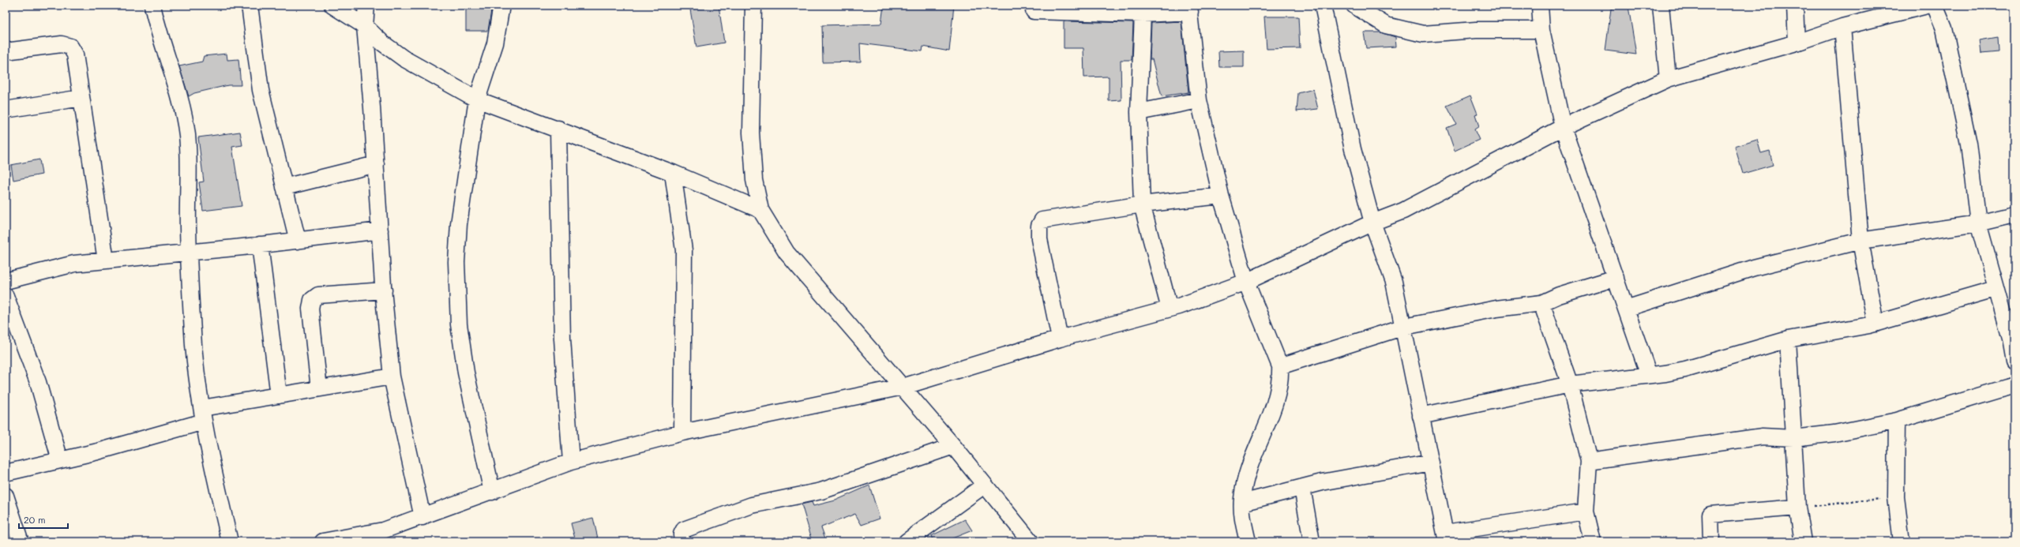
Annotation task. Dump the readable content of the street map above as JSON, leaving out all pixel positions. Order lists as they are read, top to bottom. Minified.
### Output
{"scale_bar":"20 m"}
